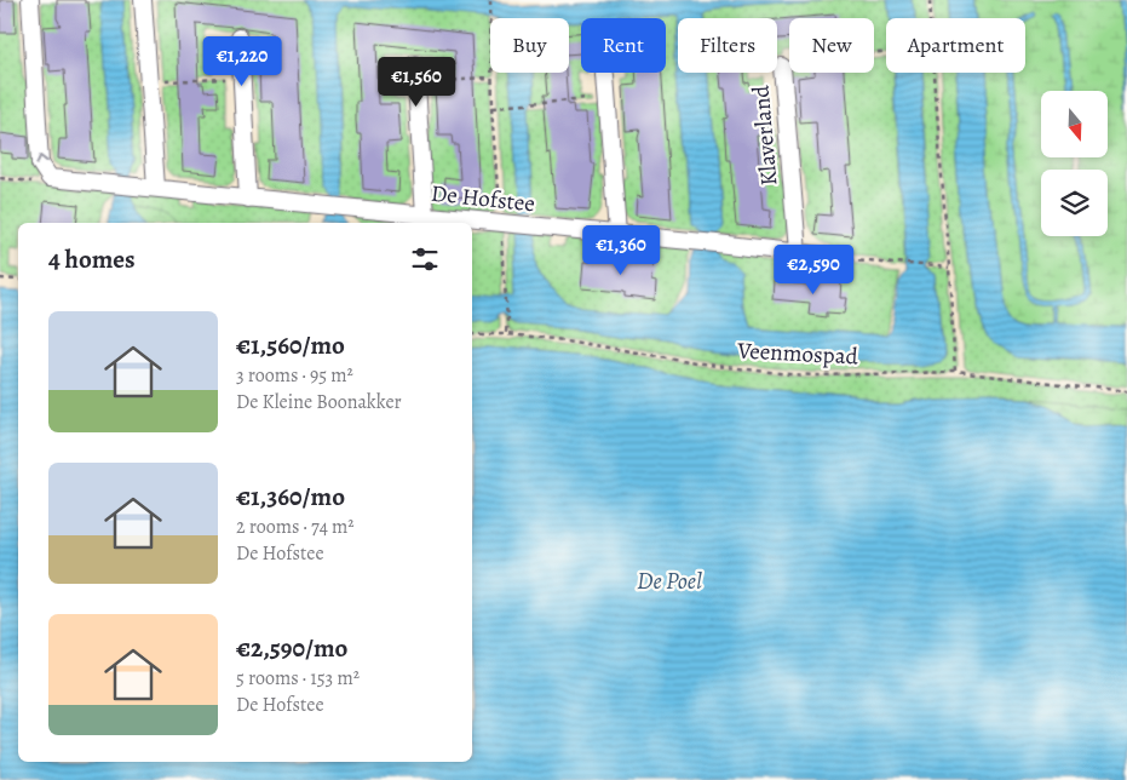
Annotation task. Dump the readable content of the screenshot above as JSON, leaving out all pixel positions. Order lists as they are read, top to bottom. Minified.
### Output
{"streets":{"street":["Klaverland","De Hofstee"],"path":["Veenmospad"]},"crossings":[["Klaverland","De Hofstee"]],"water":["De Poel"],"north":"bottom","page":{"chip":["Buy","Rent","Filters","New","Apartment"],"price":["€1,220","€1,560","€1,360","€2,590"],"heading":"4 homes","list":[{"name":"€1,560/mo","note":"3 rooms · 95 m² · De Kleine Boonakker"},{"name":"€1,360/mo","note":"2 rooms · 74 m² · De Hofstee"},{"name":"€2,590/mo","note":"5 rooms · 153 m² · De Hofstee"}]}}
